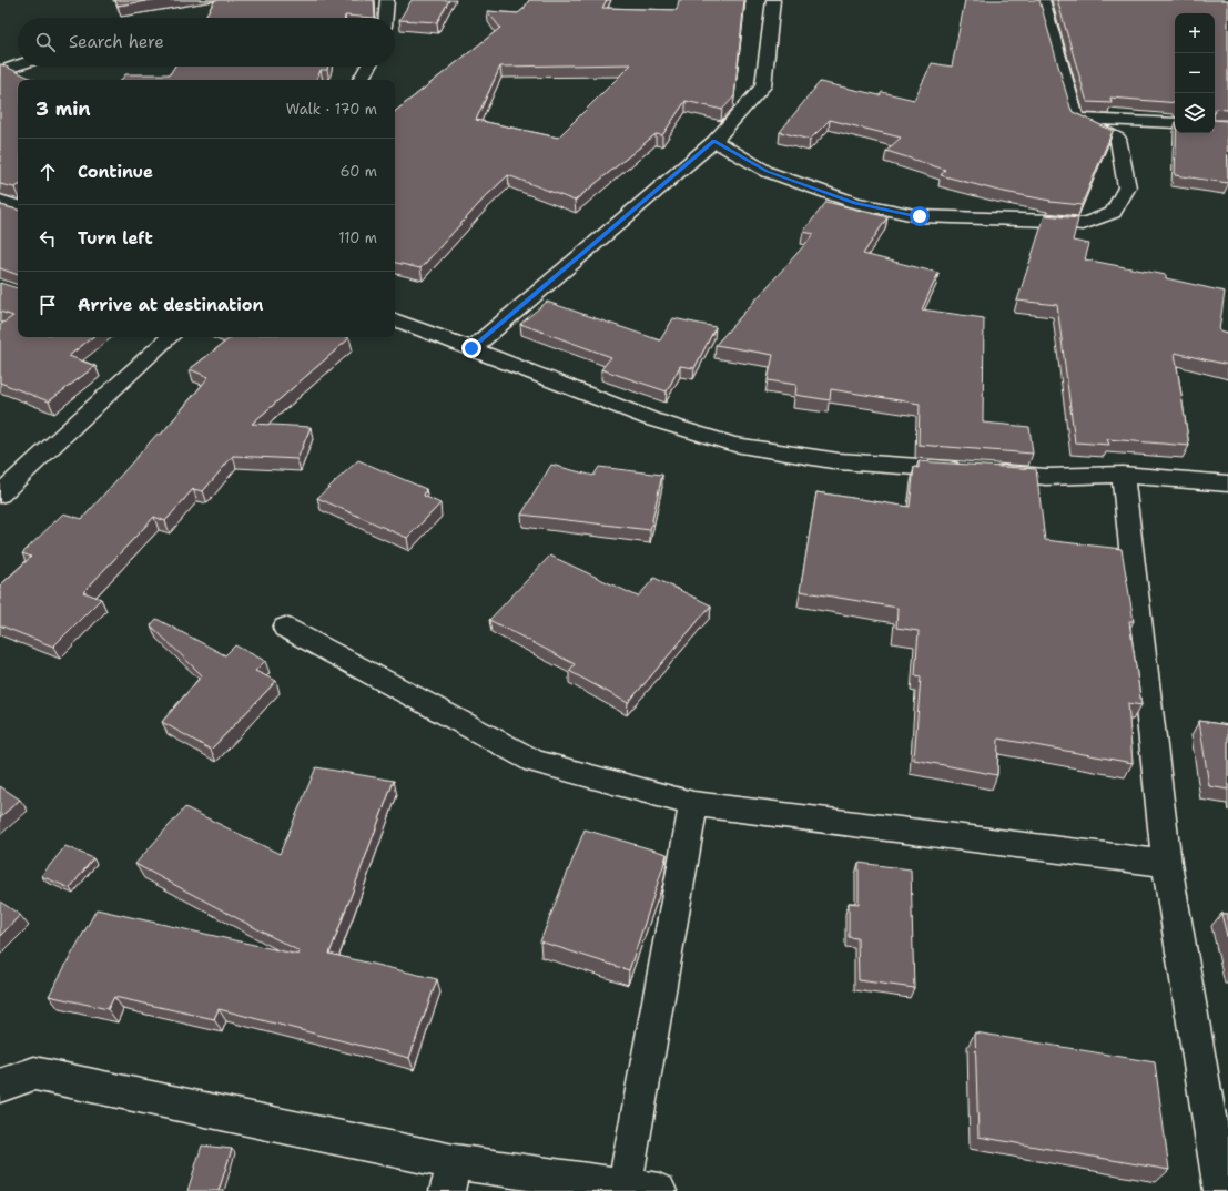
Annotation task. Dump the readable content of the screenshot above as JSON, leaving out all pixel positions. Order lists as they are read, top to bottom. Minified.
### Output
{"page":{"map_buttons":["+","−"],"search":"Search here","heading":["3 min","Walk · 170 m"],"list":[["Continue","60 m"],["Turn left","110 m"],"Arrive at destination"]}}
